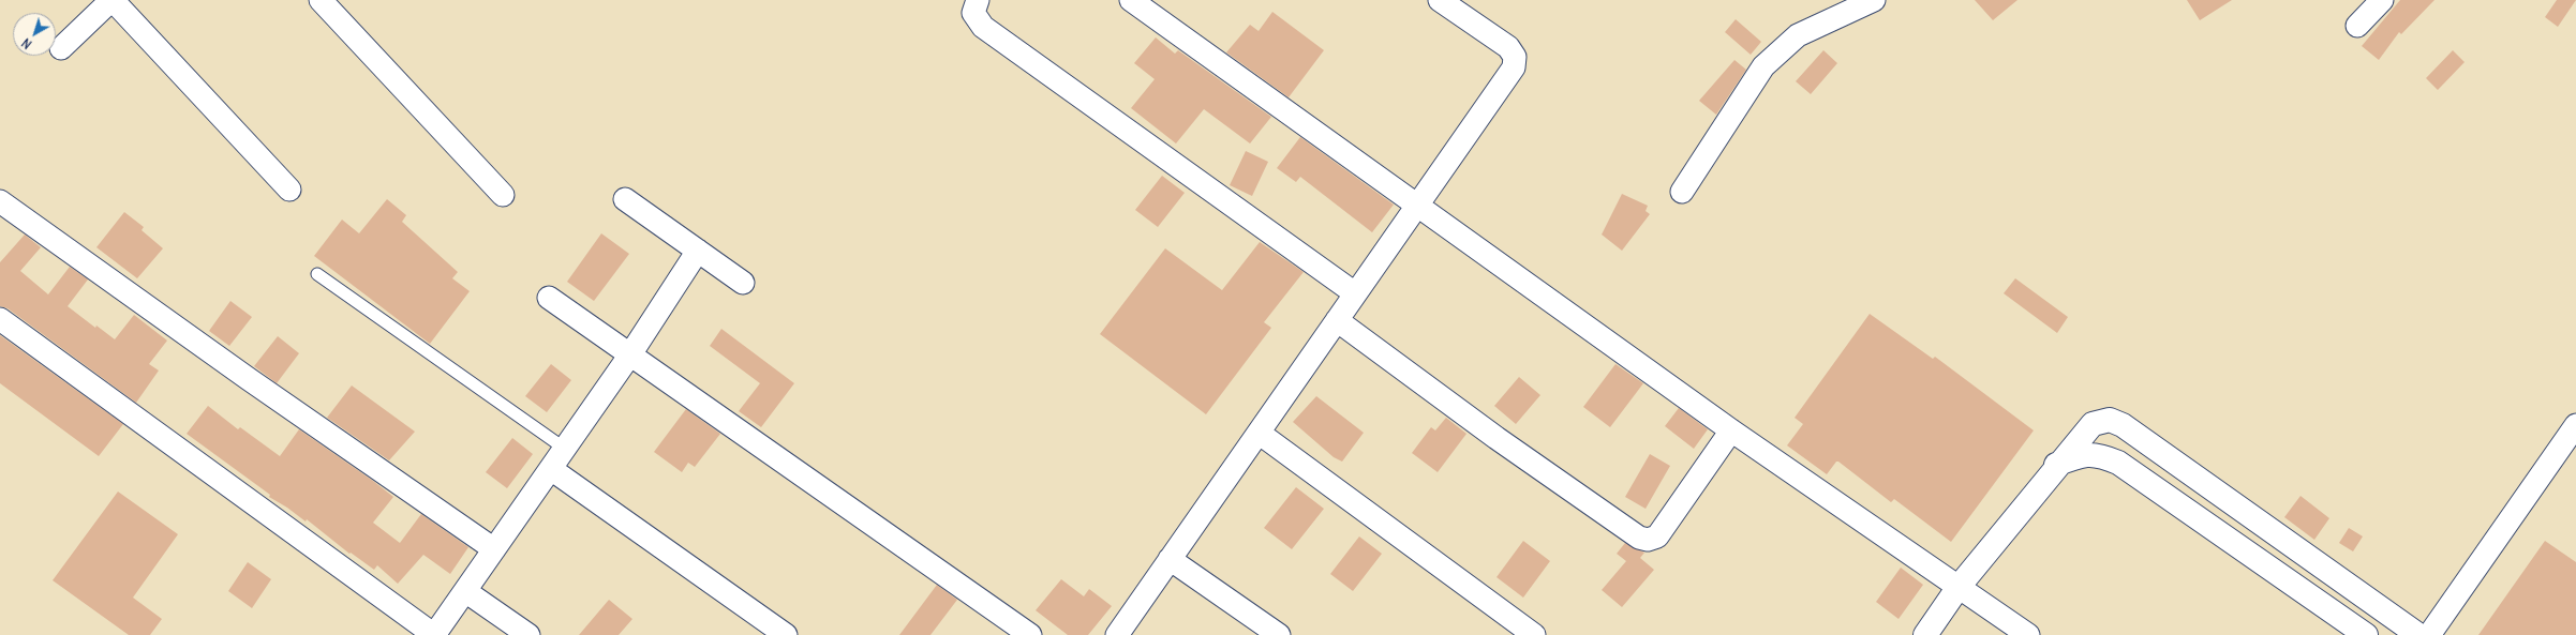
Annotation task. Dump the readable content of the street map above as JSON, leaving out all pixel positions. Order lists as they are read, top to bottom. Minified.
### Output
{"north":"bottom left"}
